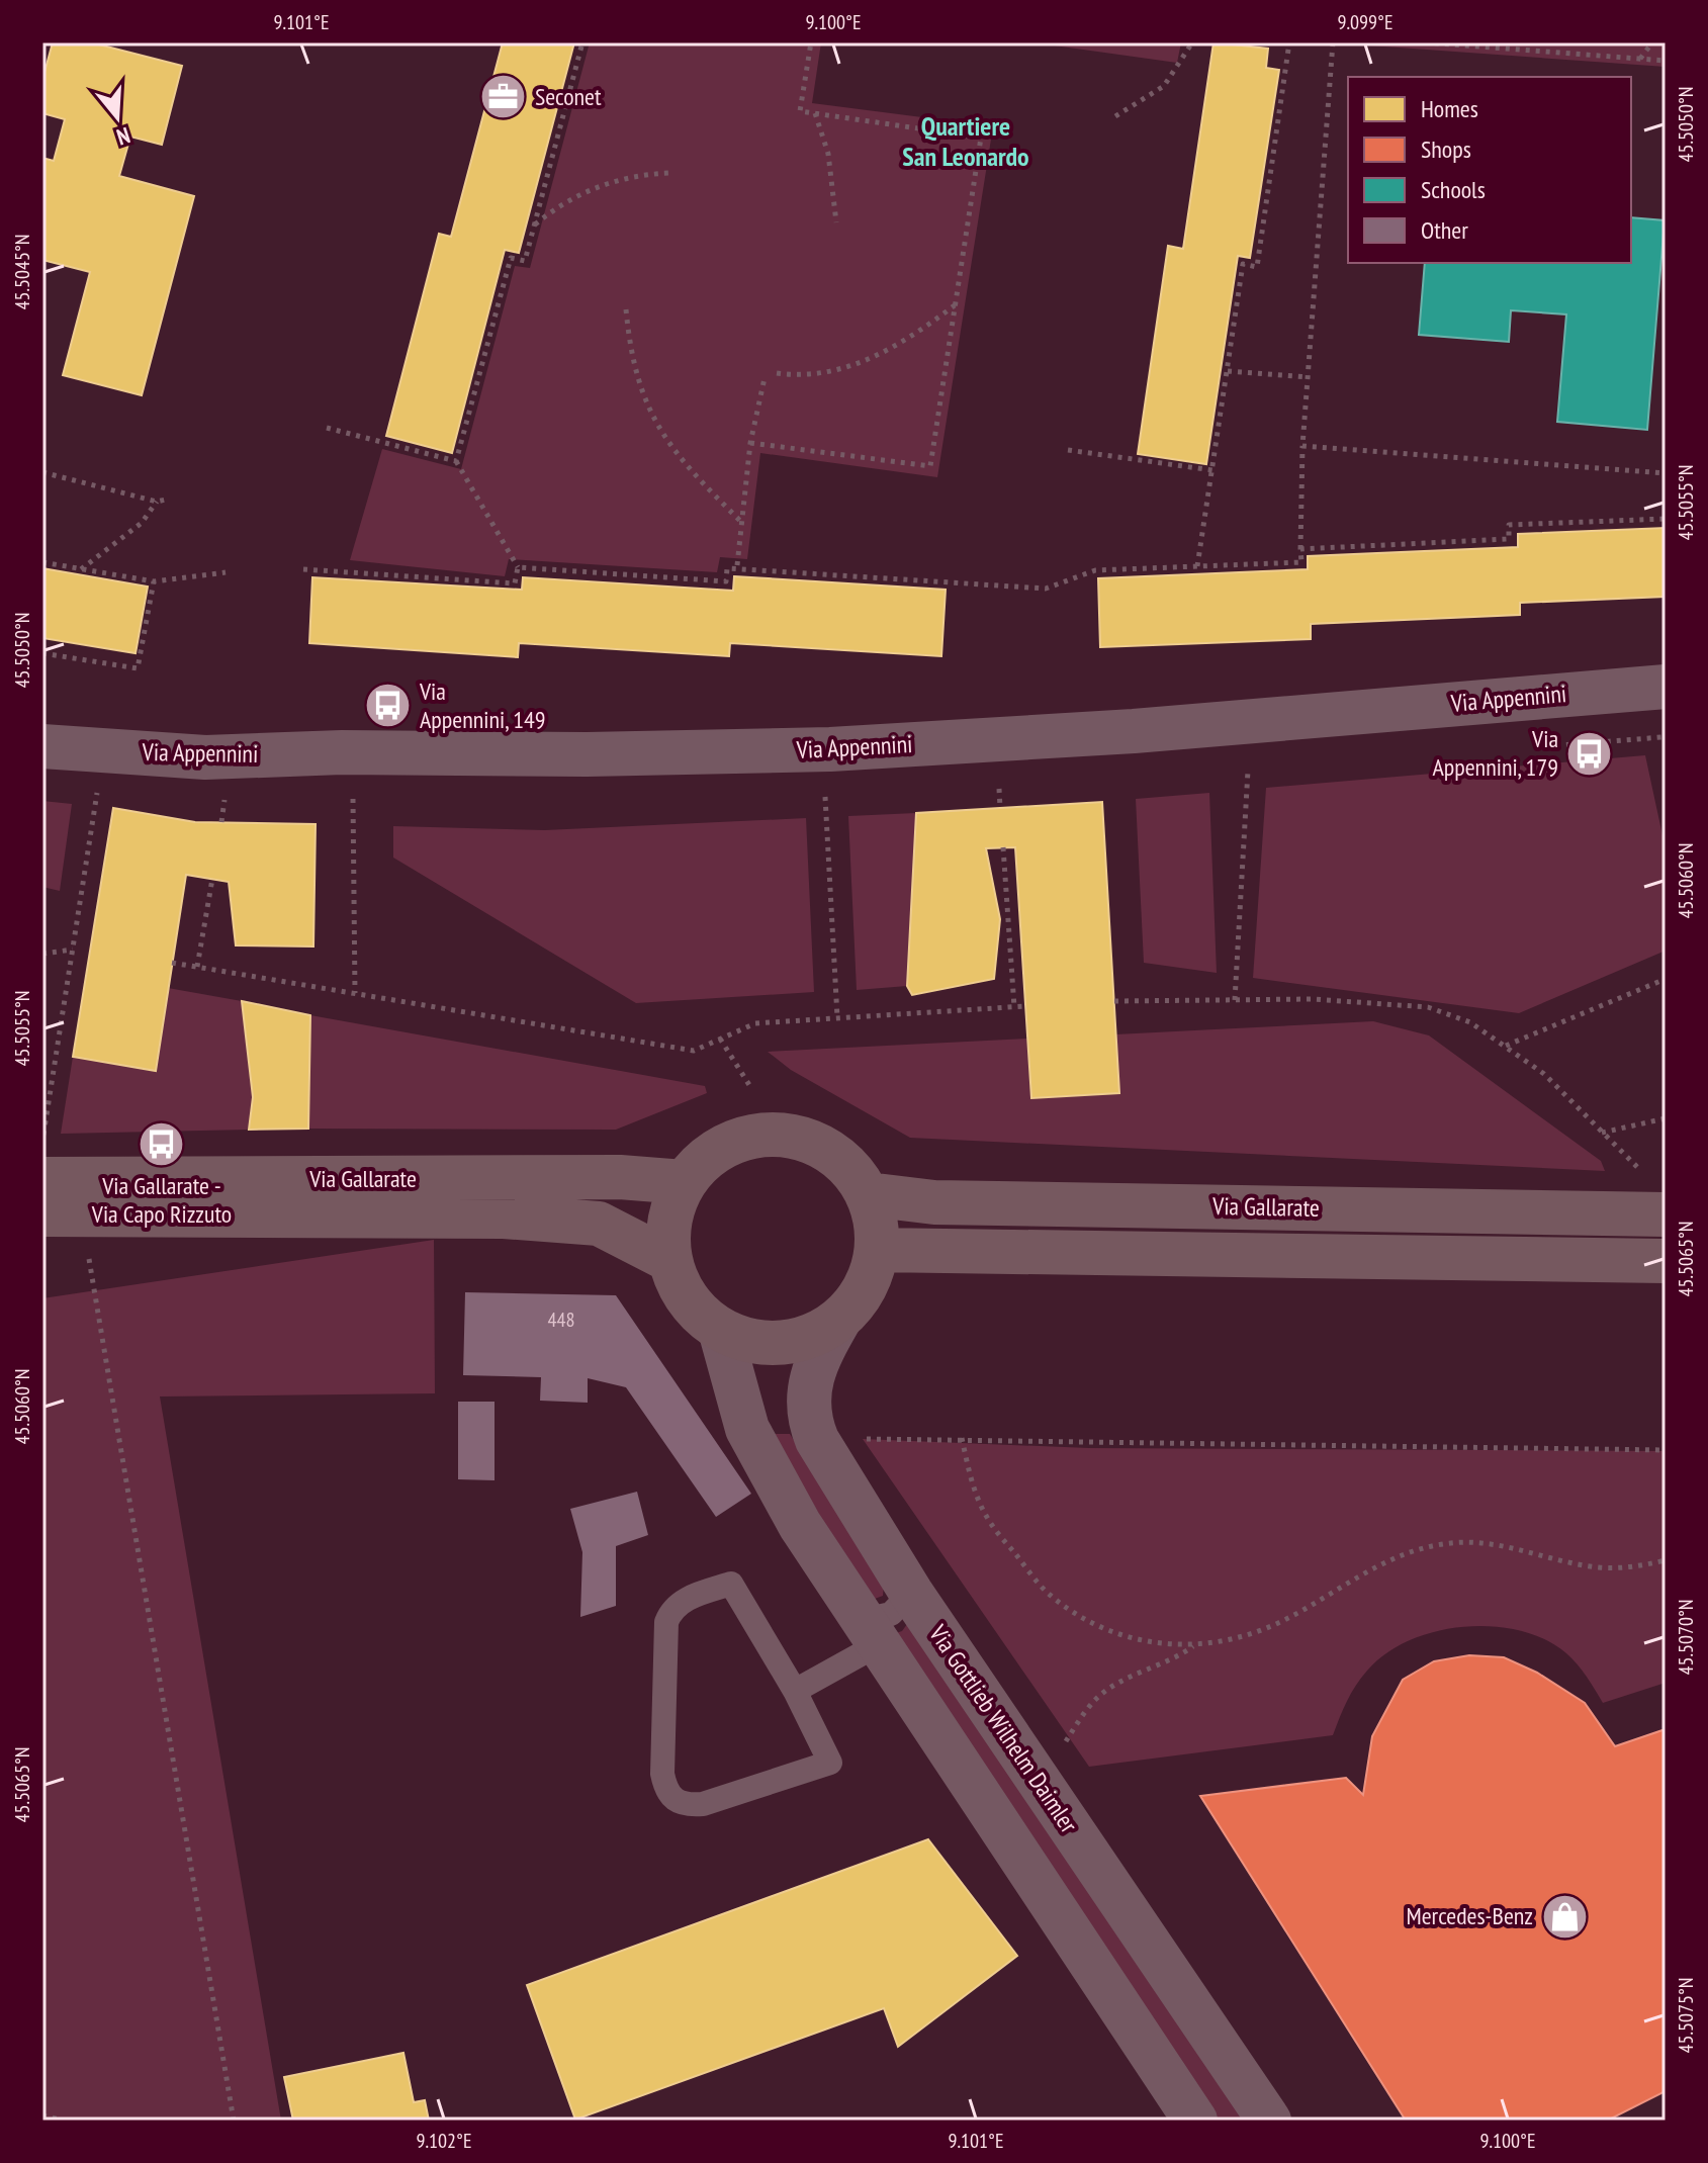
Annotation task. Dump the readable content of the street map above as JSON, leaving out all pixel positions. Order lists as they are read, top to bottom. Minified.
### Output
{"streets":{"main road":["Via Gallarate"],"street":["Via Appennini","Via Gottlieb Wilhelm Daimler"]},"crossings":[["Via Gallarate","Via Gottlieb Wilhelm Daimler"]],"districts":["Quartiere San Leonardo"],"places":{"office":["Seconet"],"bus stop":["Via Appennini, 149","Via Appennini, 179","Via Gallarate - Via Capo Rizzuto"],"shop":["Mercedes-Benz"]},"house_numbers":["448"],"legend":["Homes","Shops","Schools","Other"],"north":"bottom","coordinates":["9.101°E","9.100°E","9.099°E","45.5050°N","45.5045°N","45.5055°N","45.5060°N","45.5065°N","45.5070°N","45.5075°N","9.102°E"]}
